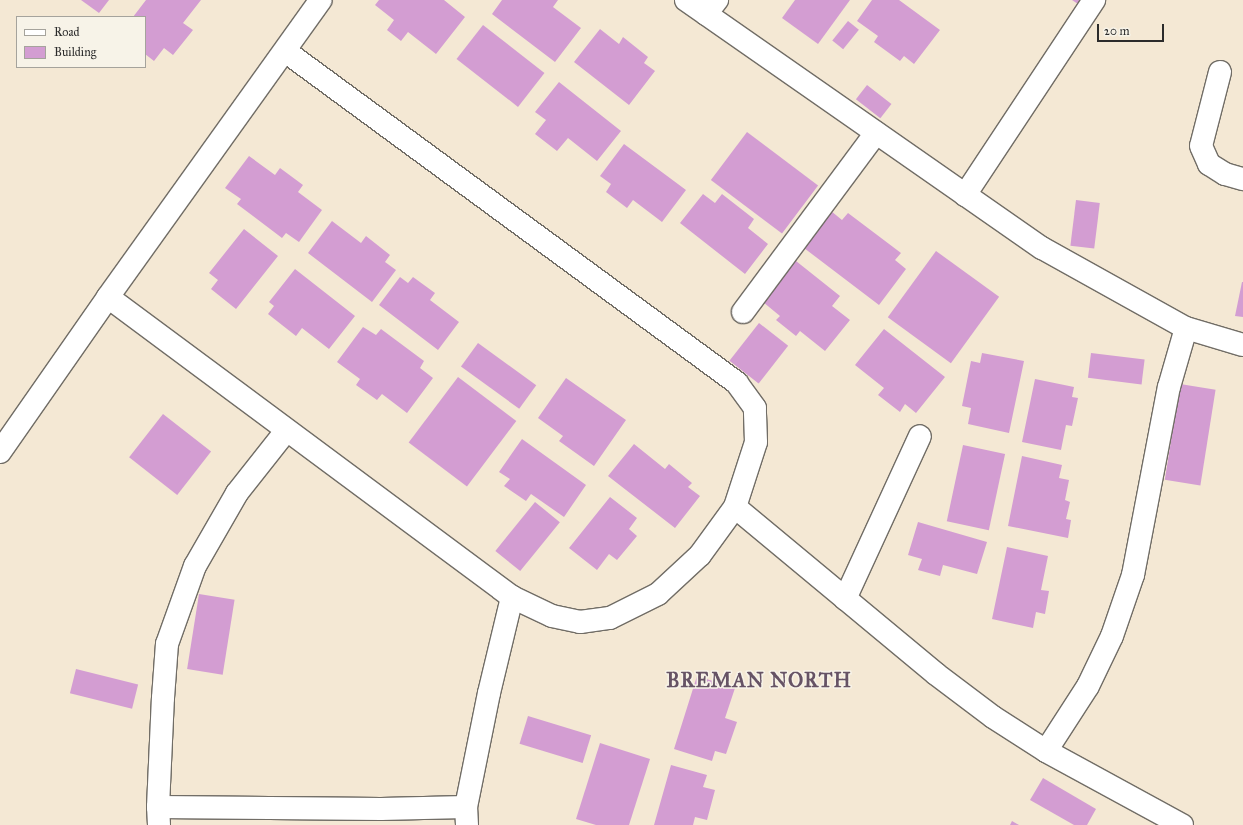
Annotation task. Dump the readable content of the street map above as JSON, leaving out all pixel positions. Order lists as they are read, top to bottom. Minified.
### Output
{"districts":["BREMAN NORTH"],"legend":["Road","Building"],"scale_bar":"20 m"}
